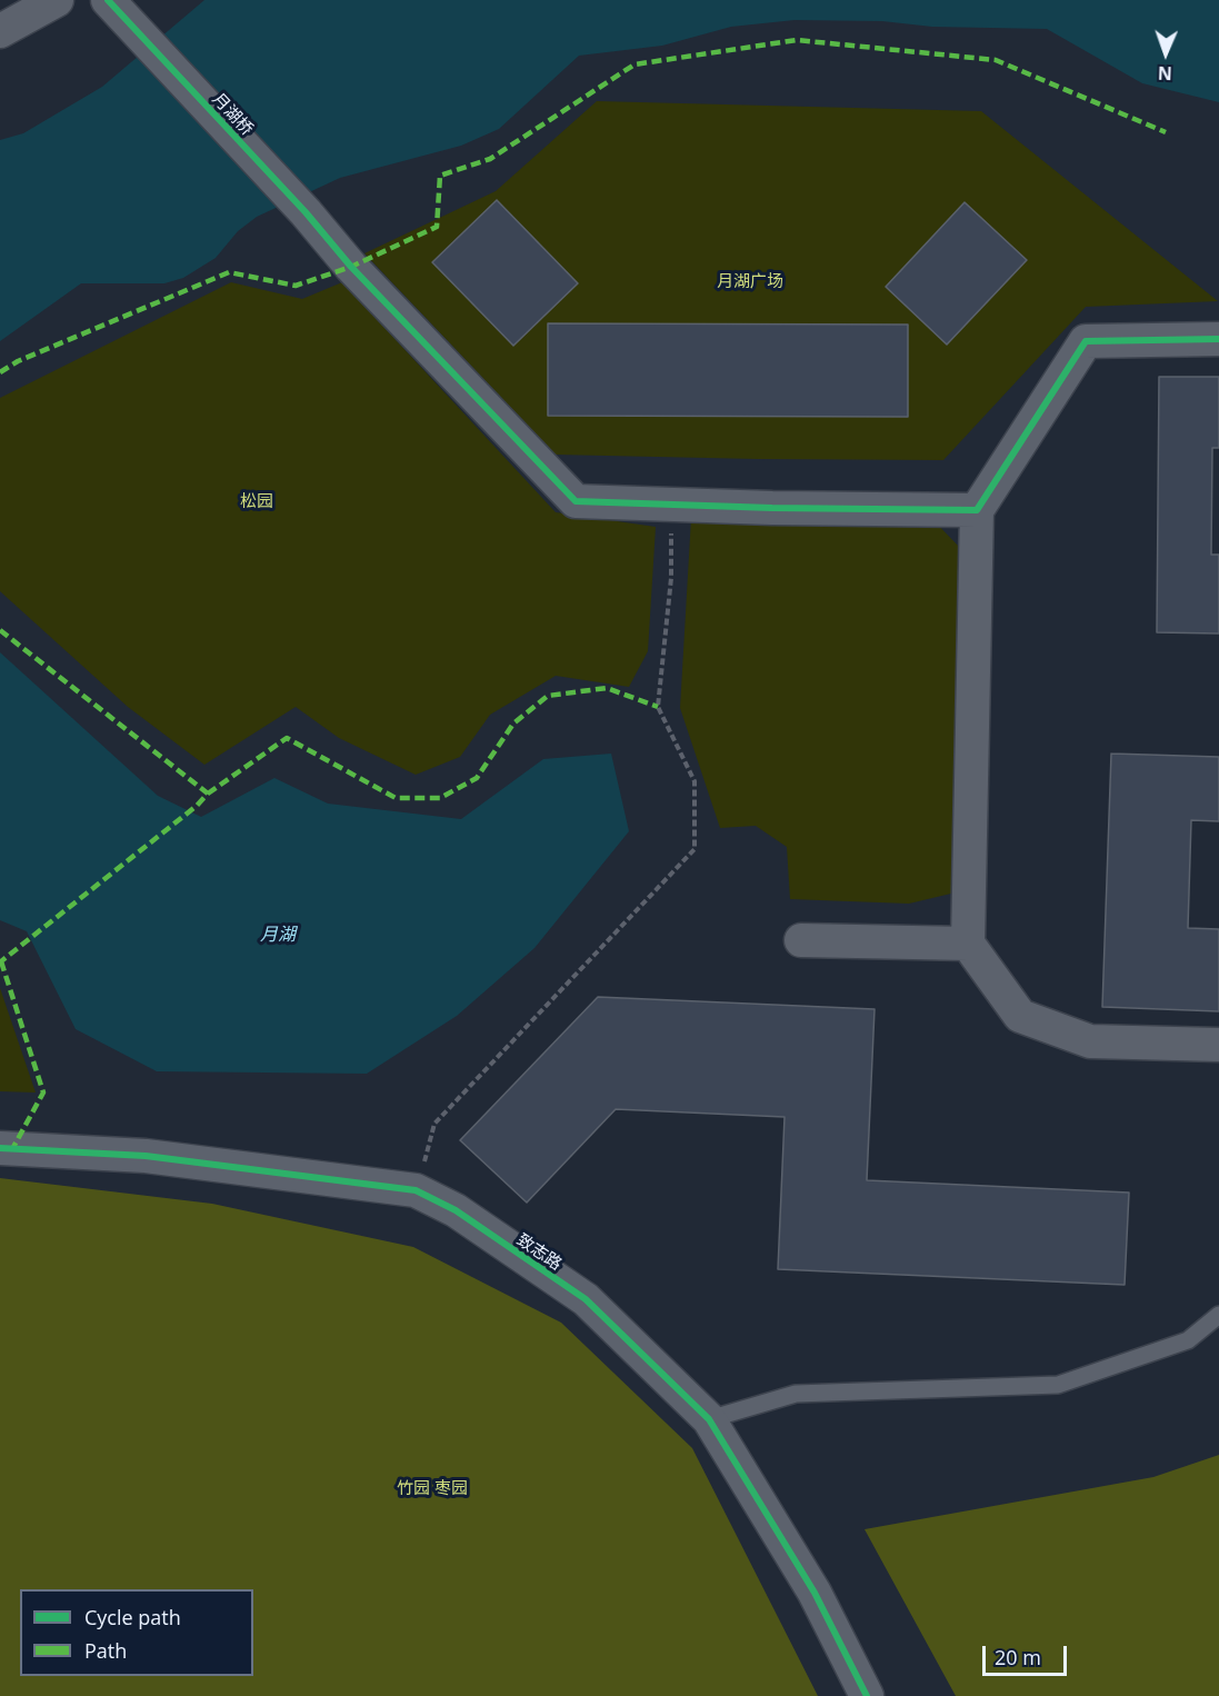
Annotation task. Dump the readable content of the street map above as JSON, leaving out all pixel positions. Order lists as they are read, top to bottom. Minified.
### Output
{"streets":{"street":["月湖桥","致志路"]},"water":["月湖"],"parks":["月湖广场","松园","竹园 枣园"],"legend":["Cycle path","Path"],"scale_bar":"20 m","north":"bottom"}
